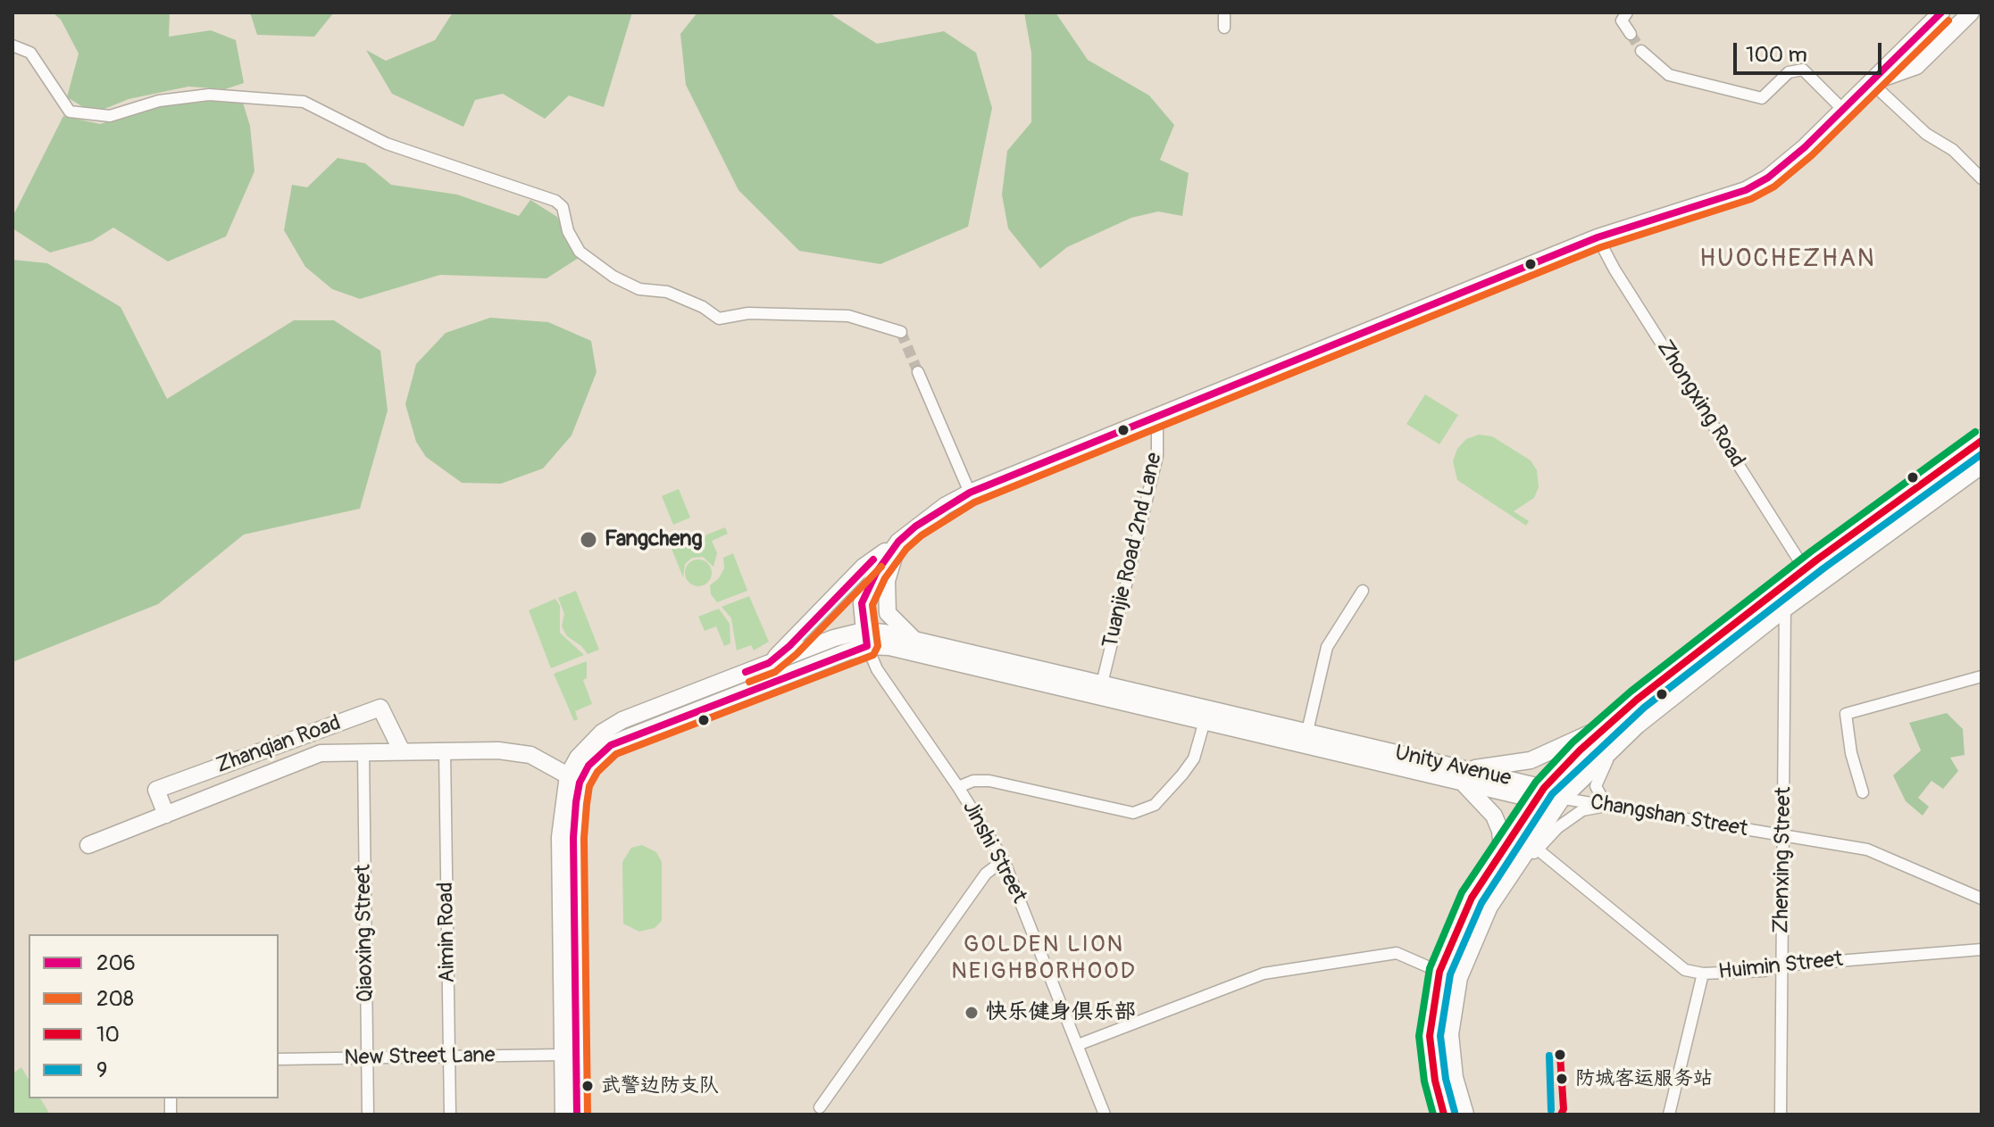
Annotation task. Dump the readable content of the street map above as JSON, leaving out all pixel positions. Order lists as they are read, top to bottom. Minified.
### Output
{"streets":{"main road":["Zhanqian Road","Unity Avenue"],"street":["Zhongxing Road","Tuanjie Road 2nd Lane","Changshan Street","Jinshi Street","Zhenxing Street","Aimin Road","Qiaoxing Street","Huimin Street","New Street Lane"]},"crossings":[["Tuanjie Road 2nd Lane","Unity Avenue"],["Zhanqian Road","Unity Avenue"],["Zhanqian Road","Aimin Road"],["Zhanqian Road","Qiaoxing Street"],["Unity Avenue","Changshan Street"],["Unity Avenue","Jinshi Street"],["Changshan Street","Zhenxing Street"],["Zhenxing Street","Huimin Street"],["Aimin Road","New Street Lane"],["Qiaoxing Street","New Street Lane"]],"districts":["HUOCHEZHAN","GOLDEN LION NEIGHBORHOOD"],"places":["Fangcheng","快乐健身俱乐部","防城客运服务站","武警边防支队"],"lines":["transit line 206","transit line 208","transit line 10","transit line 9"],"legend":["206","208","10","9"],"scale_bar":"100 m"}
